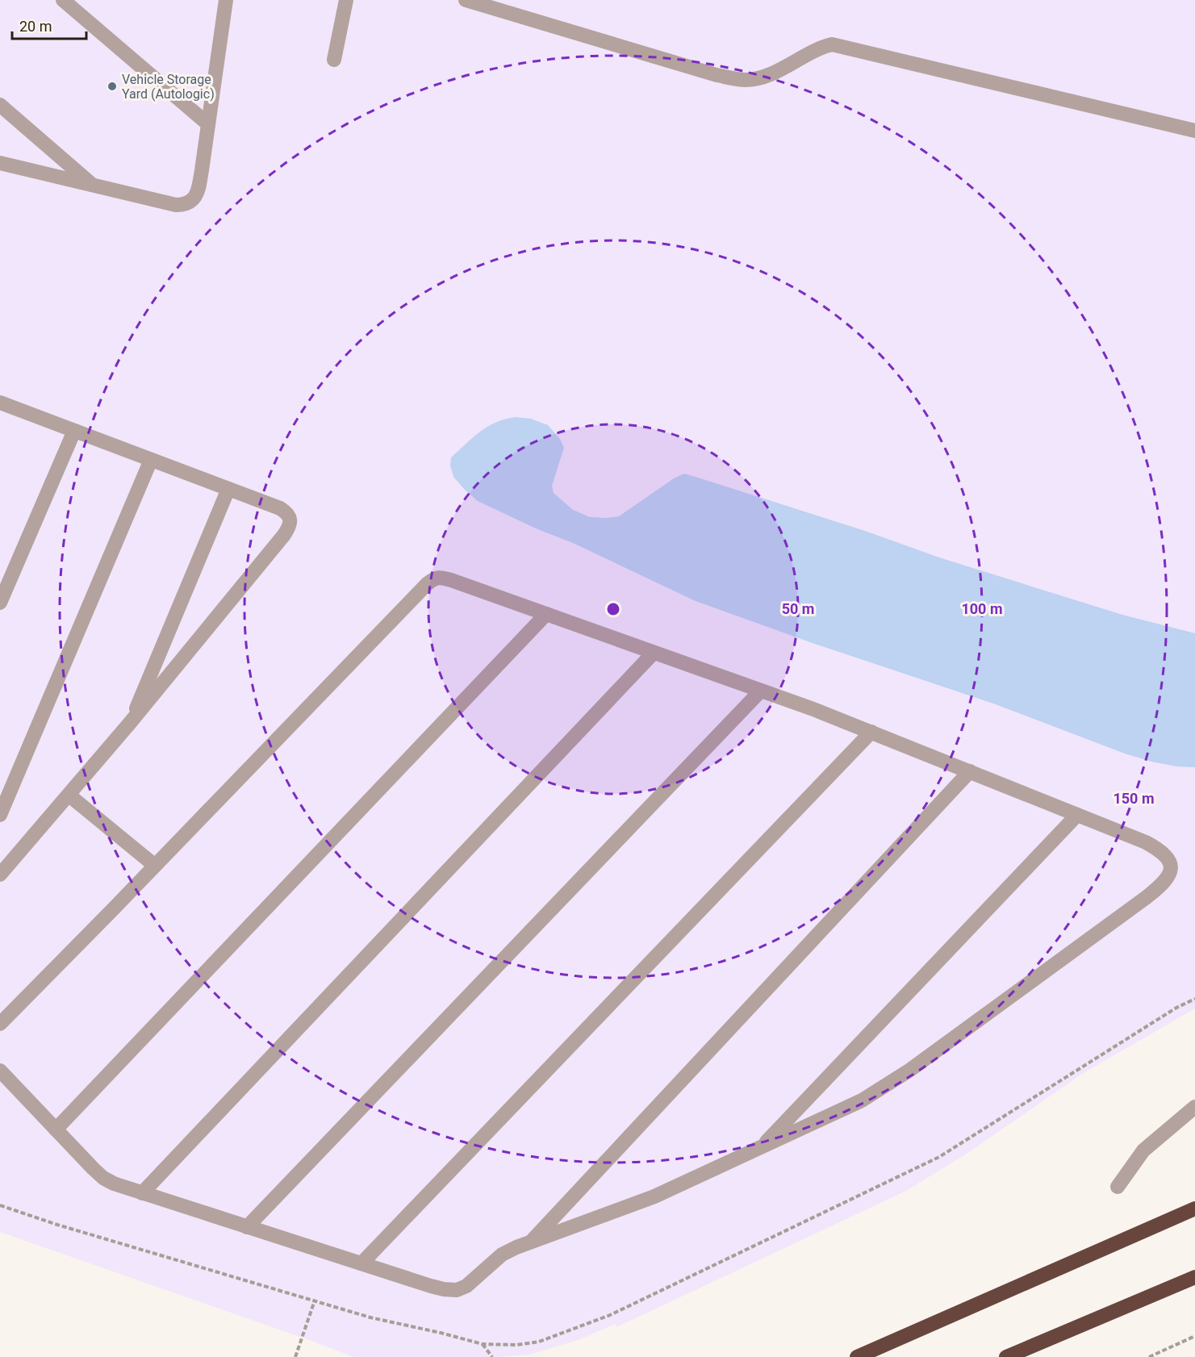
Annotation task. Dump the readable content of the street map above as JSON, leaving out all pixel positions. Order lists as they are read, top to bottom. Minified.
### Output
{"places":["Vehicle Storage Yard (Autologic)"],"scale_bar":"20 m","rings":["50 m","100 m","150 m"]}
